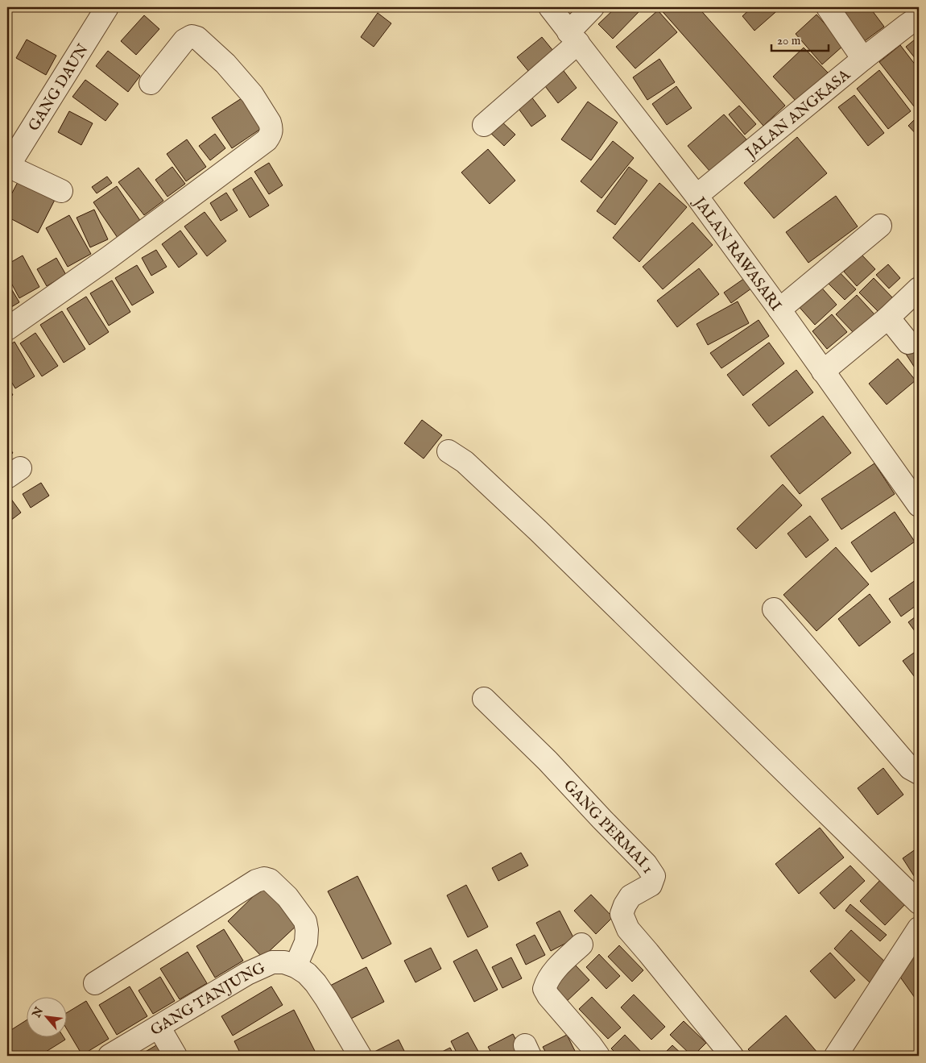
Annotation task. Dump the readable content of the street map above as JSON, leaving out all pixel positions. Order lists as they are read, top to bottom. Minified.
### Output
{"streets":{"street":["GANG DAUN","JALAN ANGKASA","JALAN RAWASARI","GANG PERMAI 1","GANG TANJUNG"]},"crossings":[["JALAN ANGKASA","JALAN RAWASARI"]],"scale_bar":"20 m","north":"top left"}
